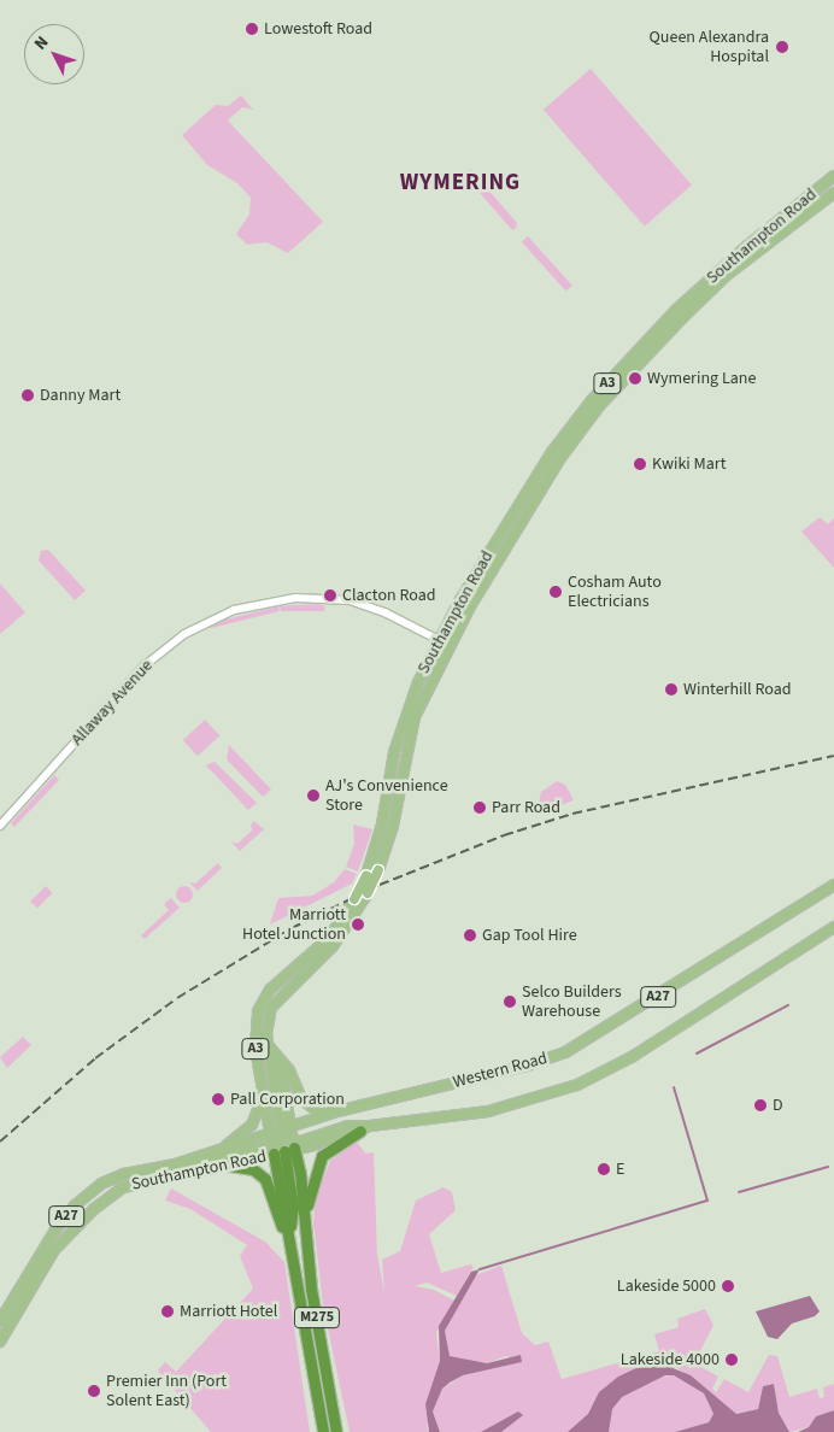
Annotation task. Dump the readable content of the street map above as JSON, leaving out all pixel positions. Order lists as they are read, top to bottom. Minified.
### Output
{"streets":{"highway":["M275"],"main road":["Southampton Road","A3","A27","Western Road"],"street":["Allaway Avenue"]},"crossings":[["Southampton Road","A3"],["Southampton Road","Allaway Avenue"],["Southampton Road","Western Road"],["Southampton Road","M275"],["A3","Western Road"],["A3","M275"],["Western Road","M275"]],"districts":["WYMERING"],"places":["Lowestoft Road","Queen Alexandra Hospital","Wymering Lane","Danny Mart","Kwiki Mart","Cosham Auto Electricians","Clacton Road","Winterhill Road","AJ's Convenience Store","Parr Road","Marriott Hotel Junction","Gap Tool Hire","Selco Builders Warehouse","Pall Corporation","D","E","Lakeside 5000","Marriott Hotel","Lakeside 4000","Premier Inn (Port Solent East)"],"north":"top left"}
